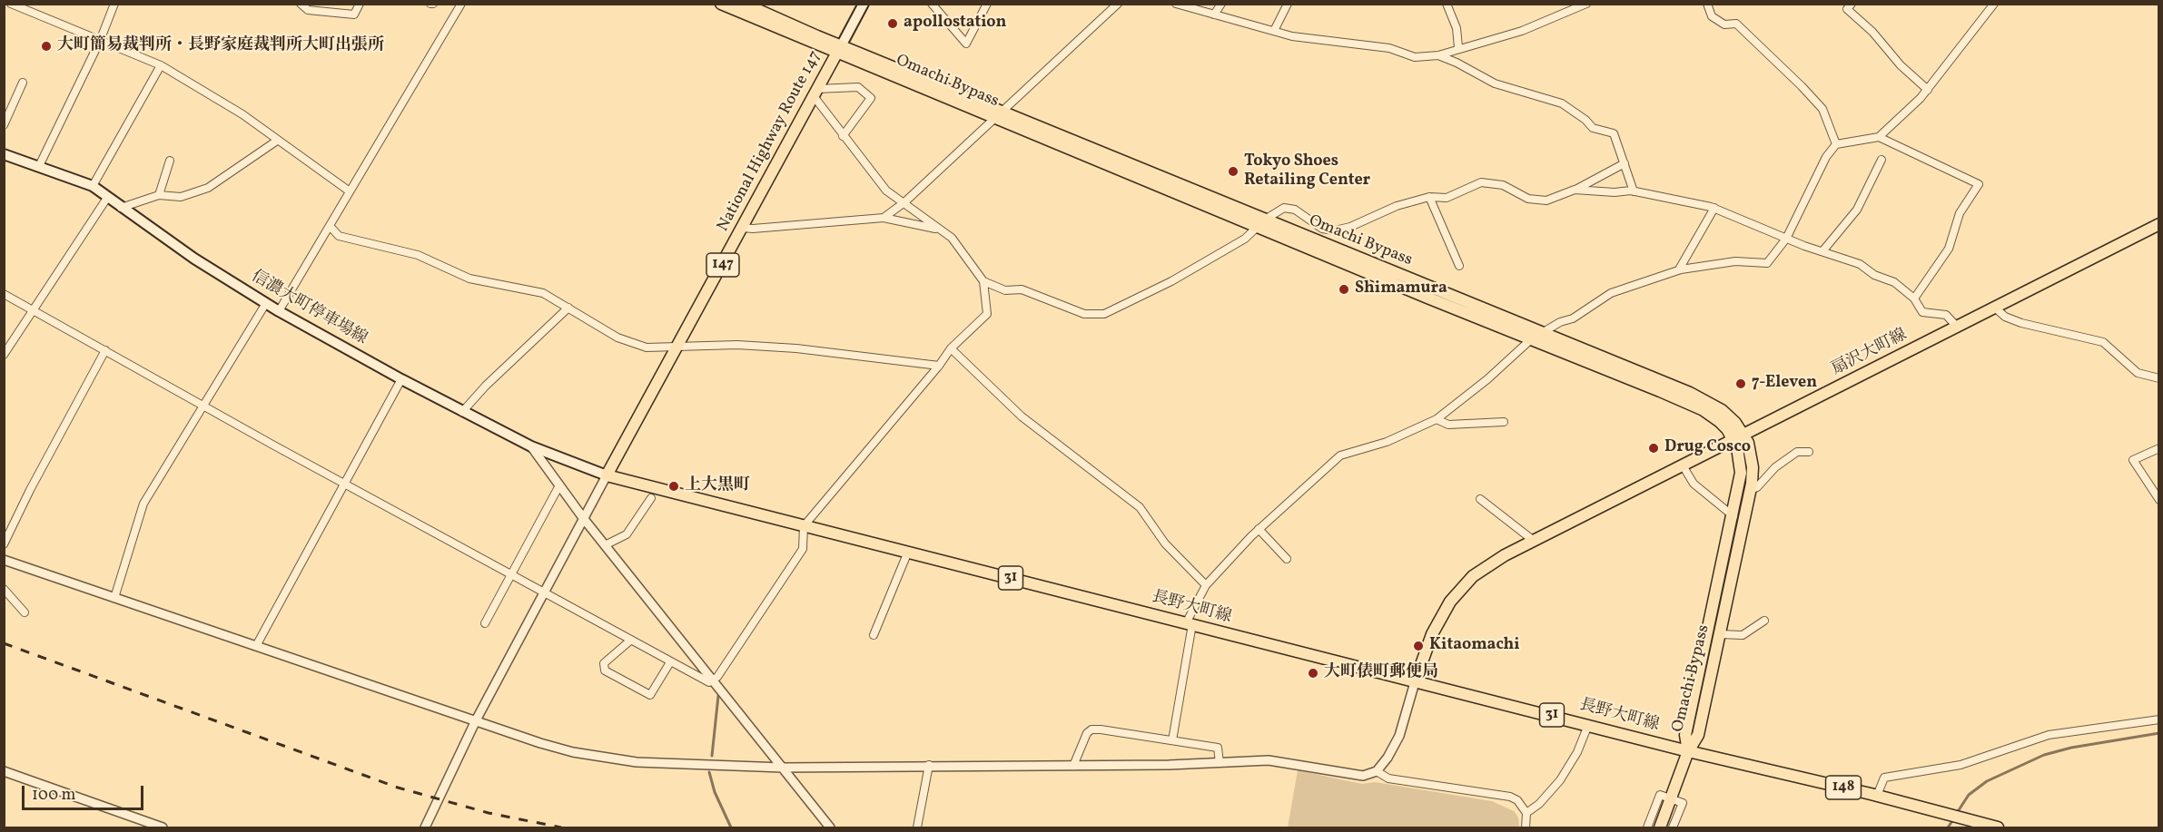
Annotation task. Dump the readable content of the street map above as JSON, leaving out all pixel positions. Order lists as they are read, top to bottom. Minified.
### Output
{"streets":{"main road":["Omachi Bypass","National Highway Route 147","147","信濃大町停車場線","扇沢大町線","31","長野大町線","148"]},"crossings":[["Omachi Bypass","National Highway Route 147"],["Omachi Bypass","扇沢大町線"],["Omachi Bypass","長野大町線"],["Omachi Bypass","148"],["National Highway Route 147","信濃大町停車場線"],["National Highway Route 147","長野大町線"],["信濃大町停車場線","長野大町線"],["扇沢大町線","長野大町線"],["長野大町線","148"]],"places":["apollostation","大町簡易裁判所・長野家庭裁判所大町出張所","Tokyo Shoes Retailing Center","Shimamura","7-Eleven","Drug Cosco","上大黒町","Kitaomachi","大町俵町郵便局"],"scale_bar":"100 m"}
